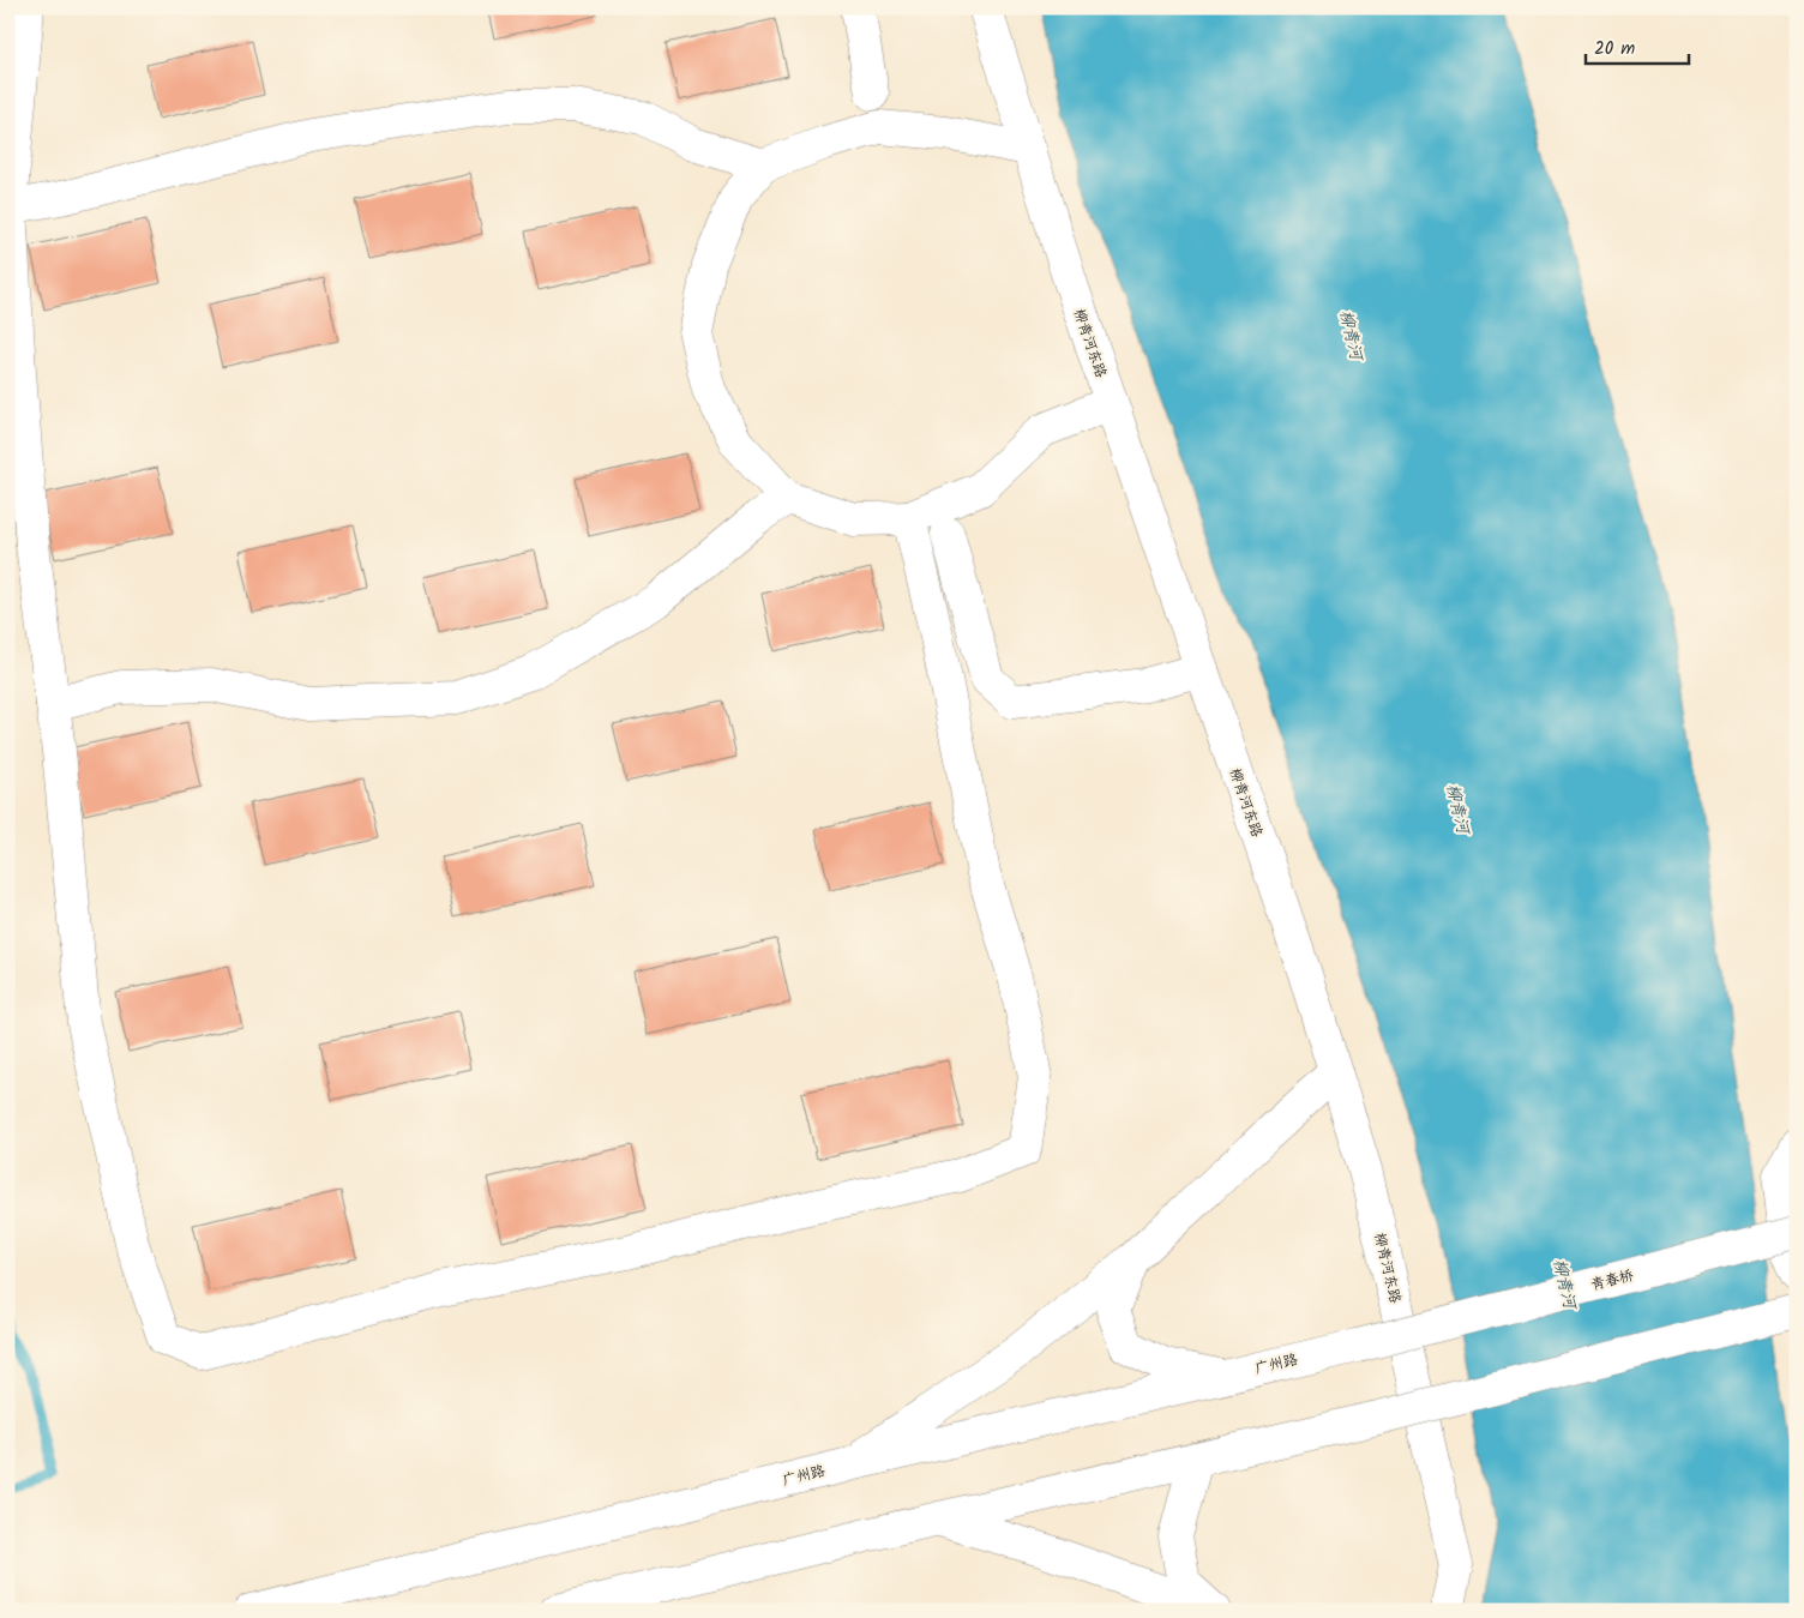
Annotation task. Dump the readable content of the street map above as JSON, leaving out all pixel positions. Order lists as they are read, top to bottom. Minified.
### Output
{"streets":{"street":["柳青河东路","青春桥","广州路"]},"crossings":[["青春桥","广州路"]],"water":["柳青河"],"scale_bar":"20 m"}
